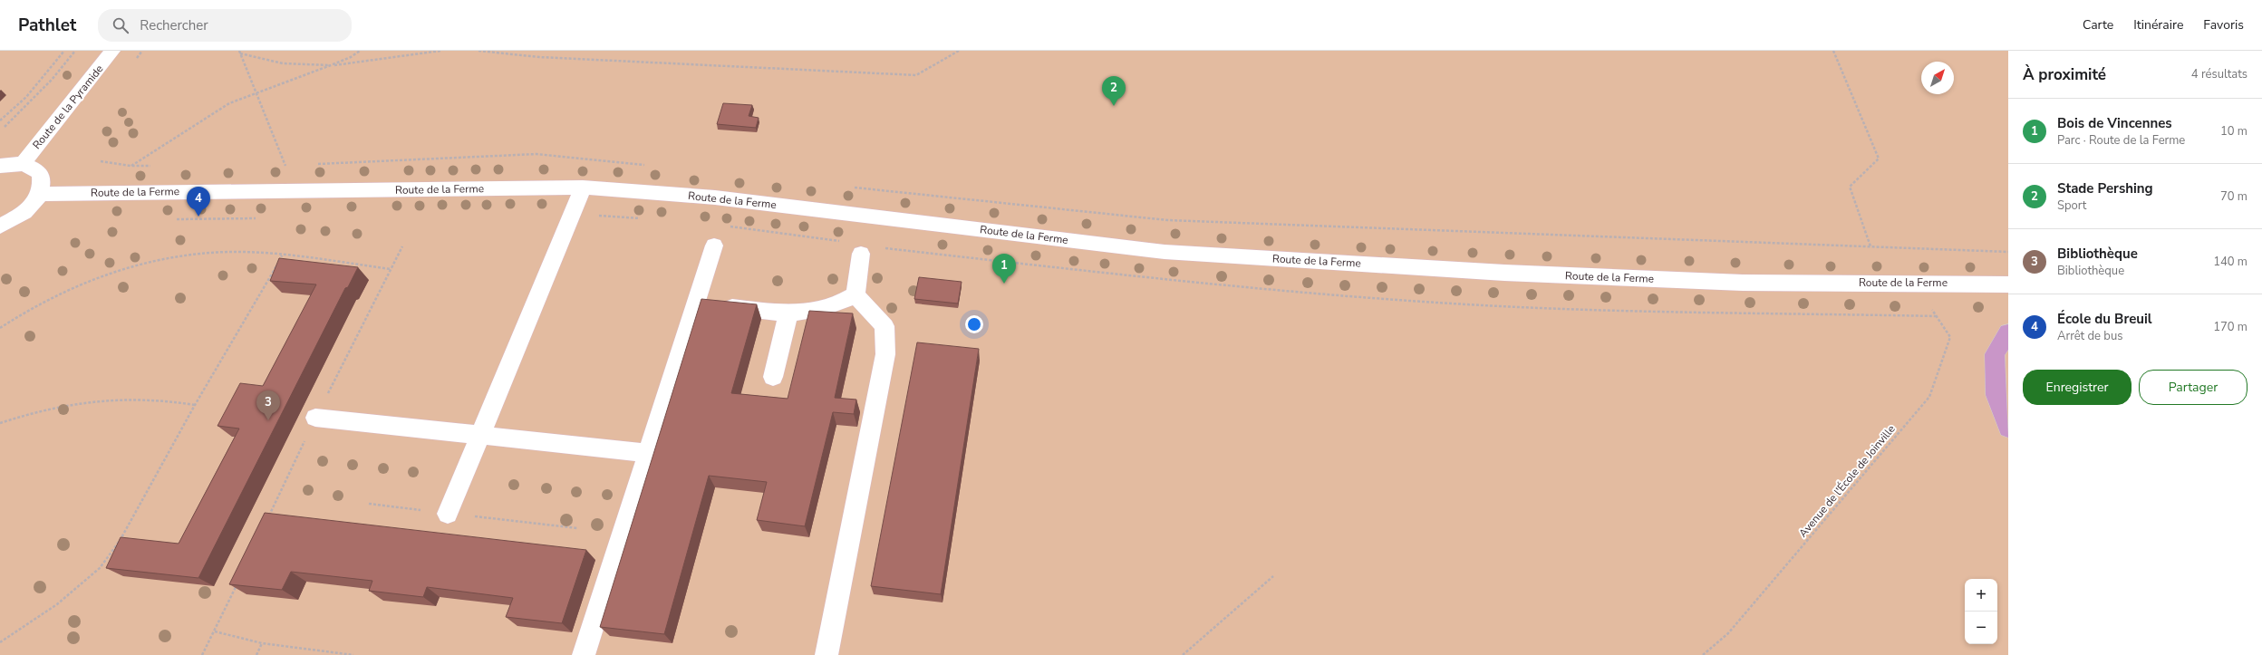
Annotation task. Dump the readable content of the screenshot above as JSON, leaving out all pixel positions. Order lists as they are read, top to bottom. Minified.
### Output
{"streets":{"street":["Route de la Pyramide","Route de la Ferme"],"path":["Avenue de l'École de Joinville"]},"north":"top right","page":{"header":"Pathlet","search":"Rechercher","nav":["Carte","Itinéraire","Favoris"],"heading":["À proximité","4 résultats"],"pins":["2","4","1","3"],"list":[{"mark":"1","name":"Bois de Vincennes","note":"Parc · Route de la Ferme","value":"10 m"},{"mark":"2","name":"Stade Pershing","note":"Sport","value":"70 m"},{"mark":"3","name":"Bibliothèque","note":"Bibliothèque","value":"140 m"},{"mark":"4","name":"École du Breuil","note":"Arrêt de bus","value":"170 m"}],"buttons":["Enregistrer","Partager"],"map_buttons":["+","−"]}}
